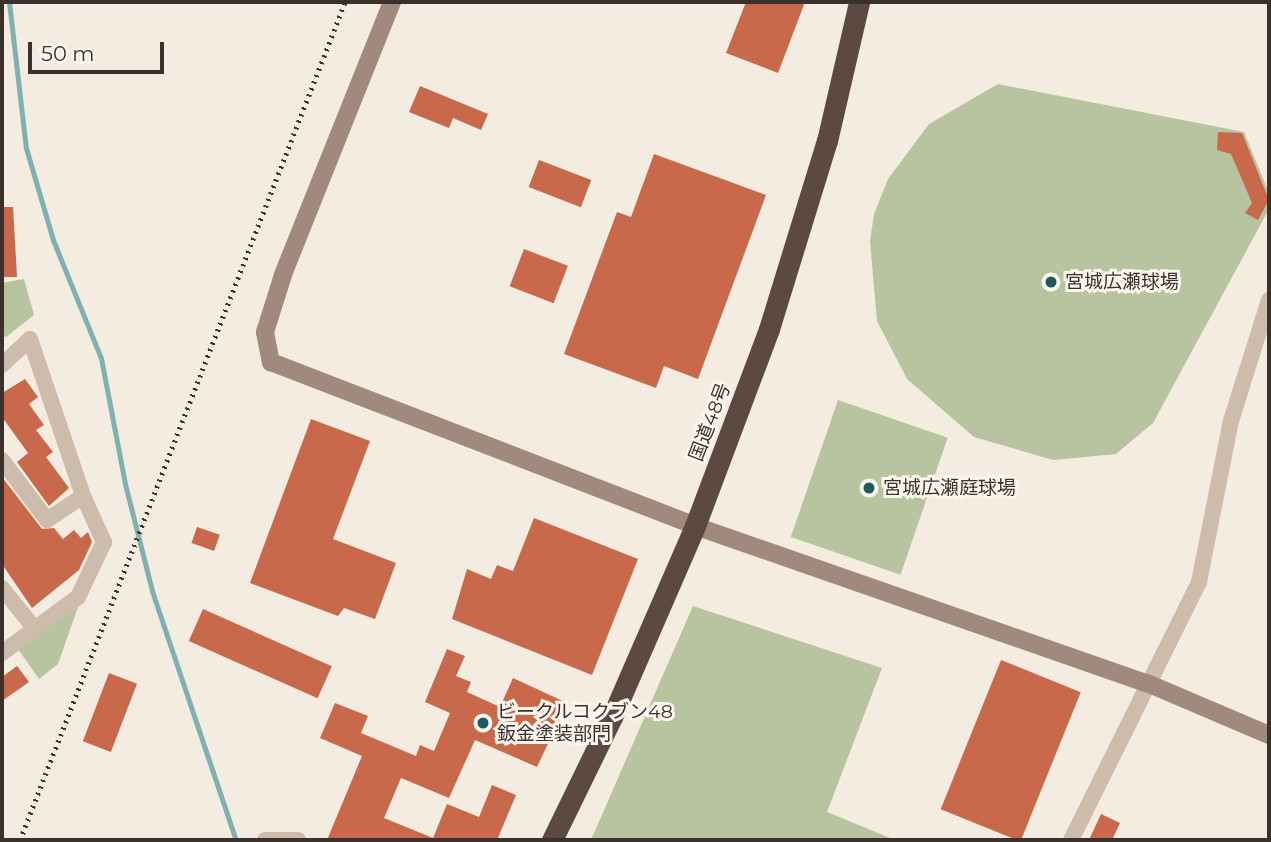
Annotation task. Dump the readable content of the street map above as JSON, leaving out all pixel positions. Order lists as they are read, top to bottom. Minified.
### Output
{"streets":{"highway":["国道48号"]},"places":["宮城広瀬球場","宮城広瀬庭球場","ビークルコクブン48 鈑金塗装部門"],"scale_bar":"50 m"}
